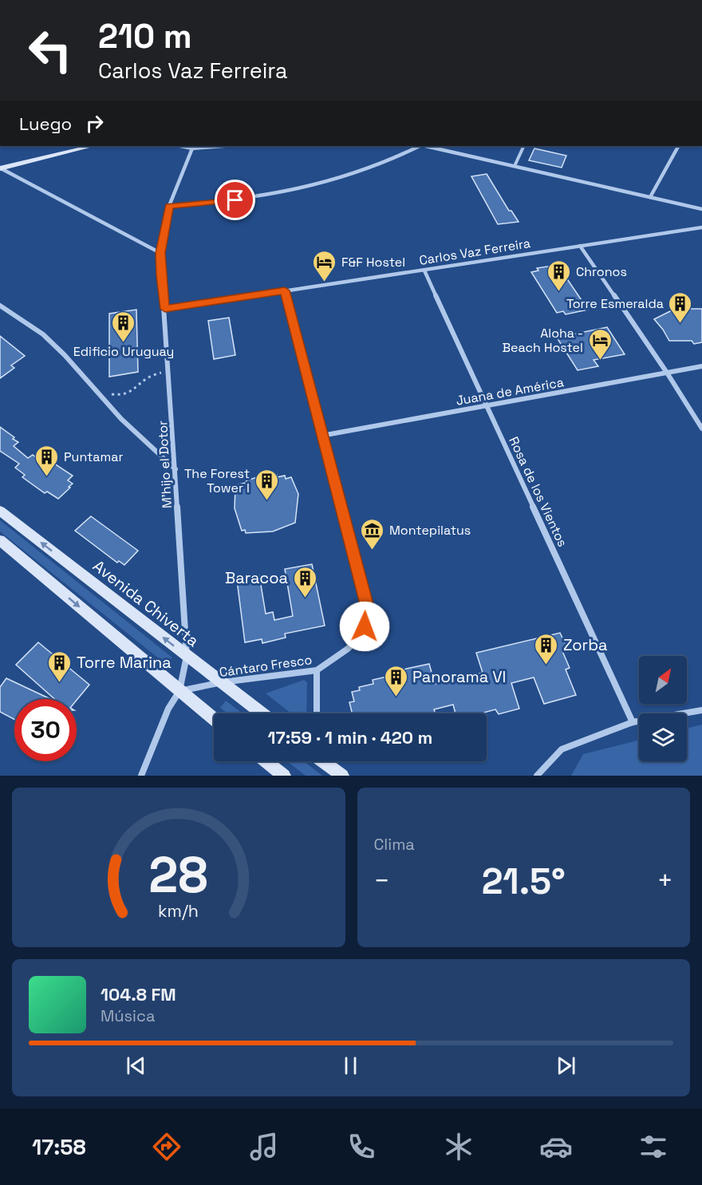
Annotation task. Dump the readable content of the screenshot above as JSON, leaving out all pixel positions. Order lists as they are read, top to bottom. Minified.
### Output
{"streets":{"street":["Carlos Vaz Ferreira","Juana de América","M'hijo el Dotor","Rosa de los Vientos","Avenida Chiverta","Cántaro Fresco"]},"crossings":[["Carlos Vaz Ferreira","M'hijo el Dotor"],["Carlos Vaz Ferreira","Rosa de los Vientos"],["Carlos Vaz Ferreira","Cántaro Fresco"],["Juana de América","Rosa de los Vientos"],["Juana de América","Cántaro Fresco"],["M'hijo el Dotor","Avenida Chiverta"],["M'hijo el Dotor","Cántaro Fresco"],["Avenida Chiverta","Cántaro Fresco"]],"places":{"hotel":["F&F Hostel","Aloha - Beach Hostel"],"building":["Chronos","Torre Esmeralda","Edificio Uruguay","Puntamar","The Forest Tower I","Baracoa","Zorba","Torre Marina","Panorama VI"],"museum":["Montepilatus"]},"north":"top right","page":{"turn":["210 m","Carlos Vaz Ferreira"],"then":"Luego","limit":"30","trip":"17:59 · 1 min · 420 m","tile":"Clima","heat":["−","21.5°","+"],"song":["104.8 FM","Música"],"tabs":"17:58","gauge":["28","km/h"]}}
